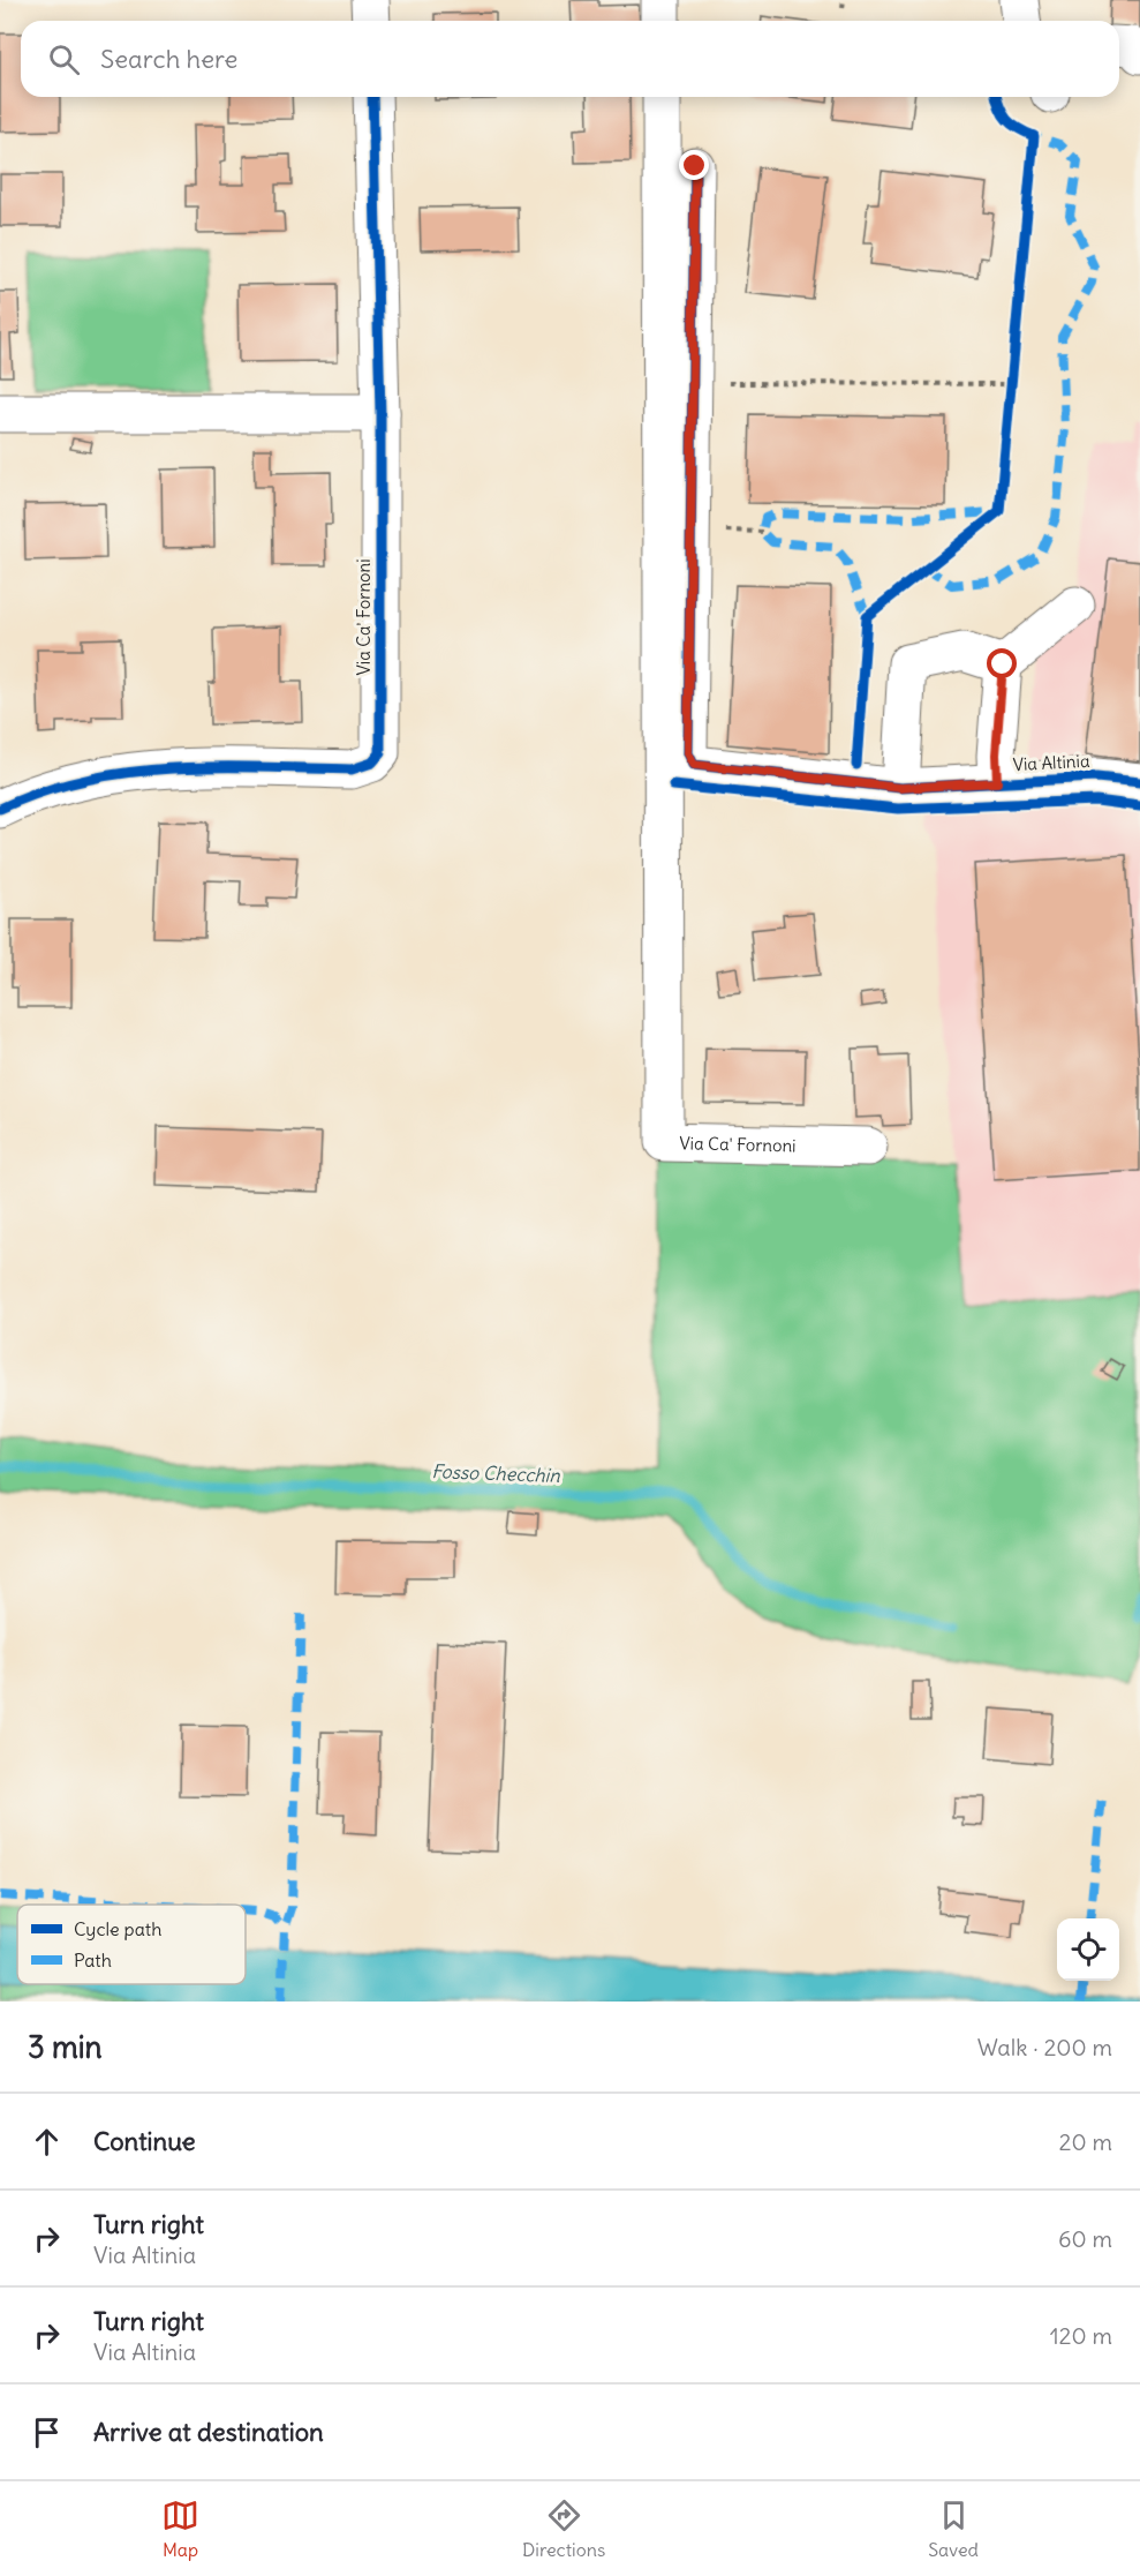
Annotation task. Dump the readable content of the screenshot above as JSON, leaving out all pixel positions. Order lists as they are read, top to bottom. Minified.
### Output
{"streets":{"street":["Via Ca' Fornoni","Via Altinia"]},"water":["Fosso Checchin"],"legend":["Cycle path","Path"],"page":{"search":"Search here","heading":["3 min","Walk · 200 m"],"list":[["Continue","20 m"],["Turn right","Via Altinia","60 m"],["Turn right","Via Altinia","120 m"],"Arrive at destination"],"nav":["Map","Directions","Saved"]}}
